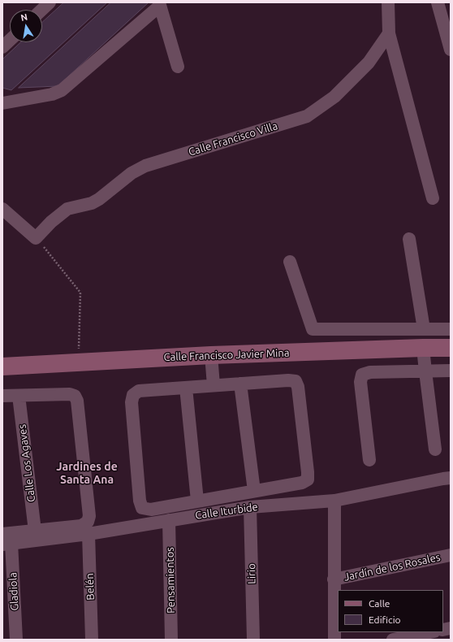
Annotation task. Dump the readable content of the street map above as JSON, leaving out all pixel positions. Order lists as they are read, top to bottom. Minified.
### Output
{"streets":{"street":["Calle Francisco Villa","Calle Francisco Javier Mina","Calle Los Agaves","Calle Iturbide","Jardín de los Rosales","Lirio","Pensamientos","Belén","Gladiola"]},"crossings":[["Calle Iturbide","Lirio"],["Calle Iturbide","Pensamientos"],["Calle Iturbide","Belén"],["Calle Iturbide","Gladiola"]],"districts":["Jardines de Santa Ana"],"legend":["Calle","Edificio"],"north":"top"}
